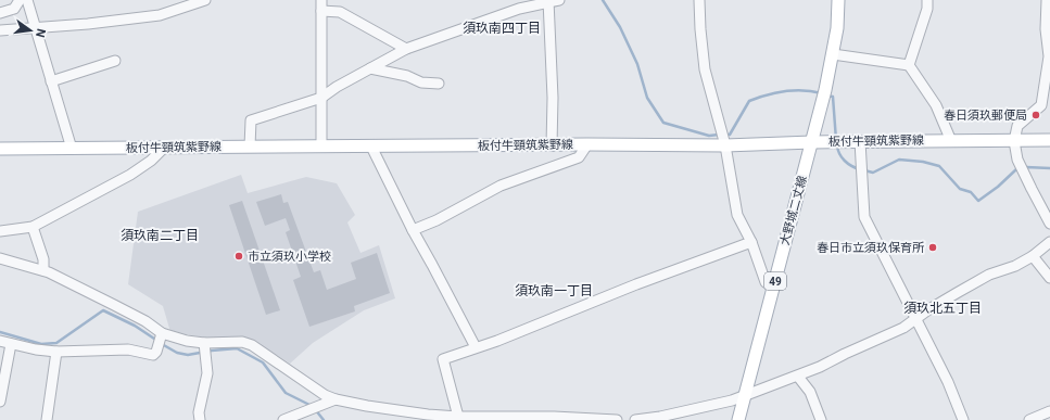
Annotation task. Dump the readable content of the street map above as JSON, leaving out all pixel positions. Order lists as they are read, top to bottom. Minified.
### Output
{"streets":{"main road":["板付牛頸筑紫野線","大野城二丈線","49"]},"crossings":[["板付牛頸筑紫野線","大野城二丈線"]],"districts":["須玖南四丁目","須玖南二丁目","須玖南一丁目","須玖北五丁目"],"places":["春日須玖郵便局","春日市立須玖保育所","市立須玖小学校"],"north":"right"}
